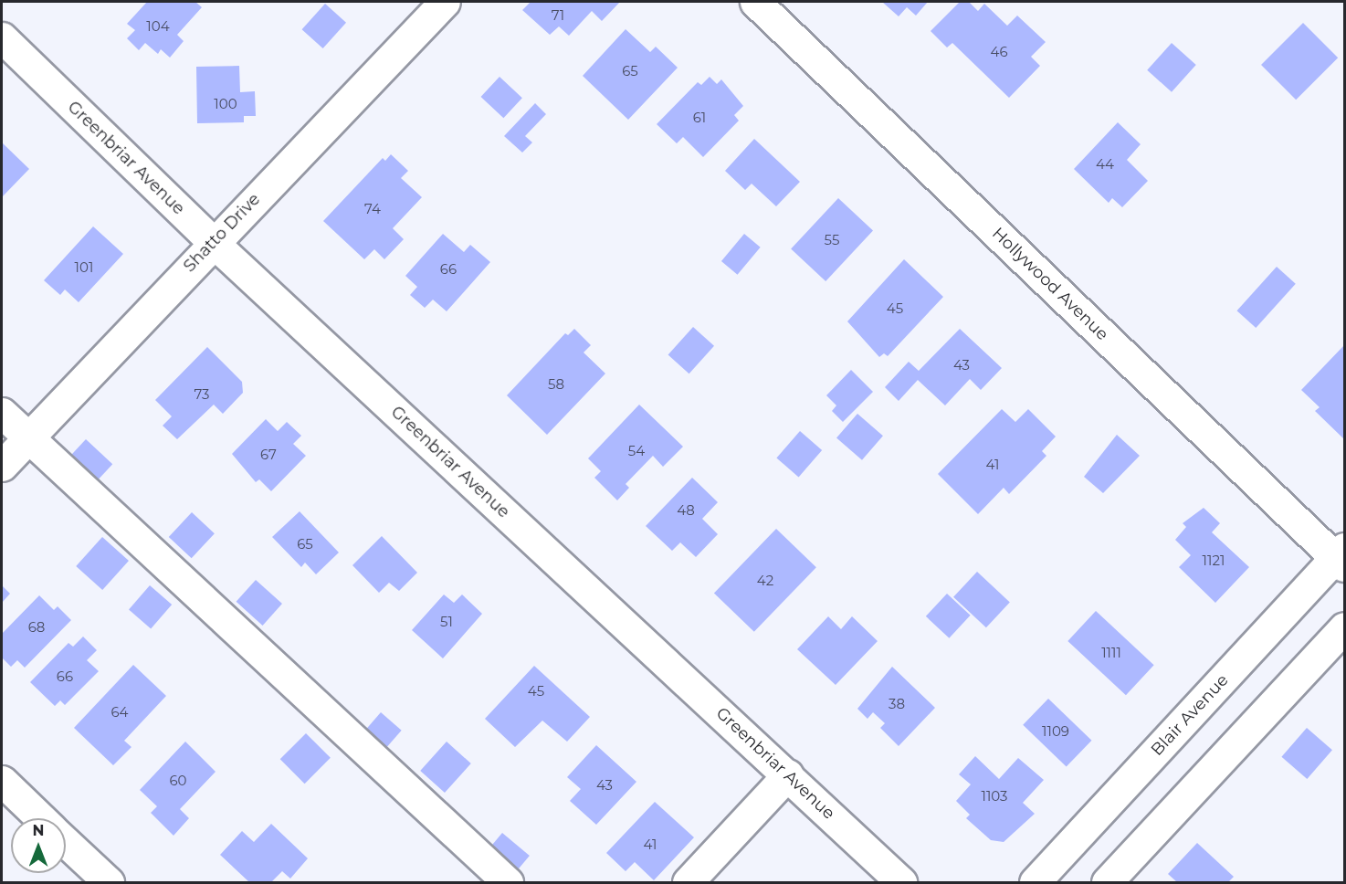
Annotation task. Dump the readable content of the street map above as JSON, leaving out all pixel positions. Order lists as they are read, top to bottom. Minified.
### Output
{"streets":{"street":["Greenbriar Avenue","Shatto Drive","Hollywood Avenue","Blair Avenue"]},"crossings":[["Greenbriar Avenue","Shatto Drive"],["Hollywood Avenue","Blair Avenue"]],"house_numbers":["71","104","46","65","100","61","44","74","55","101","66","45","43","58","73","54","67","41","48","65","1121","42","51","68","1111","66","45","38","64","1109","60","43","1103","41"],"north":"top"}
